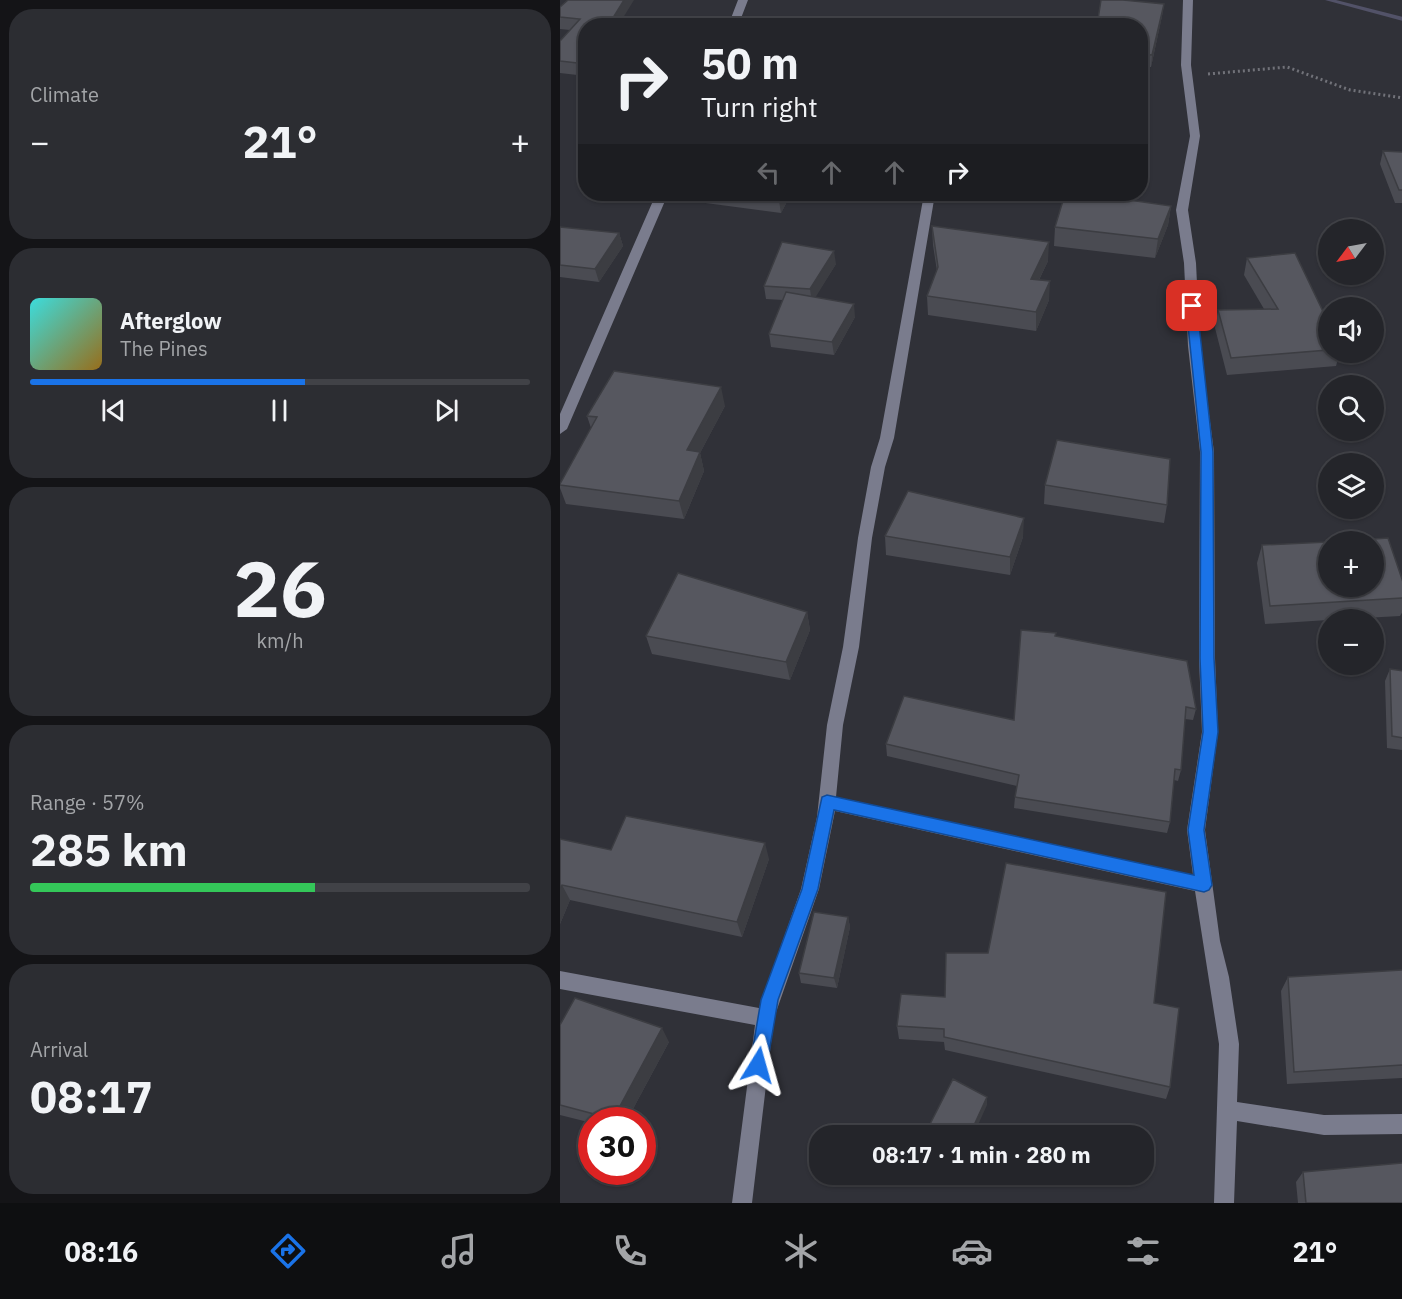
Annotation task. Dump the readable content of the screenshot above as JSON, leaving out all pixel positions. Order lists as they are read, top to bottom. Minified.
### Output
{"north":"bottom left","page":{"tile":["Climate",["26","km/h"],["Range · 57%","285 km"],["Arrival","08:17"]],"turn":["50 m","Turn right"],"heat":["−","21°","+"],"map_buttons":["+","−"],"song":["Afterglow","The Pines"],"limit":"30","trip":"08:17 · 1 min · 280 m","tabs":["08:16","21°"]}}
